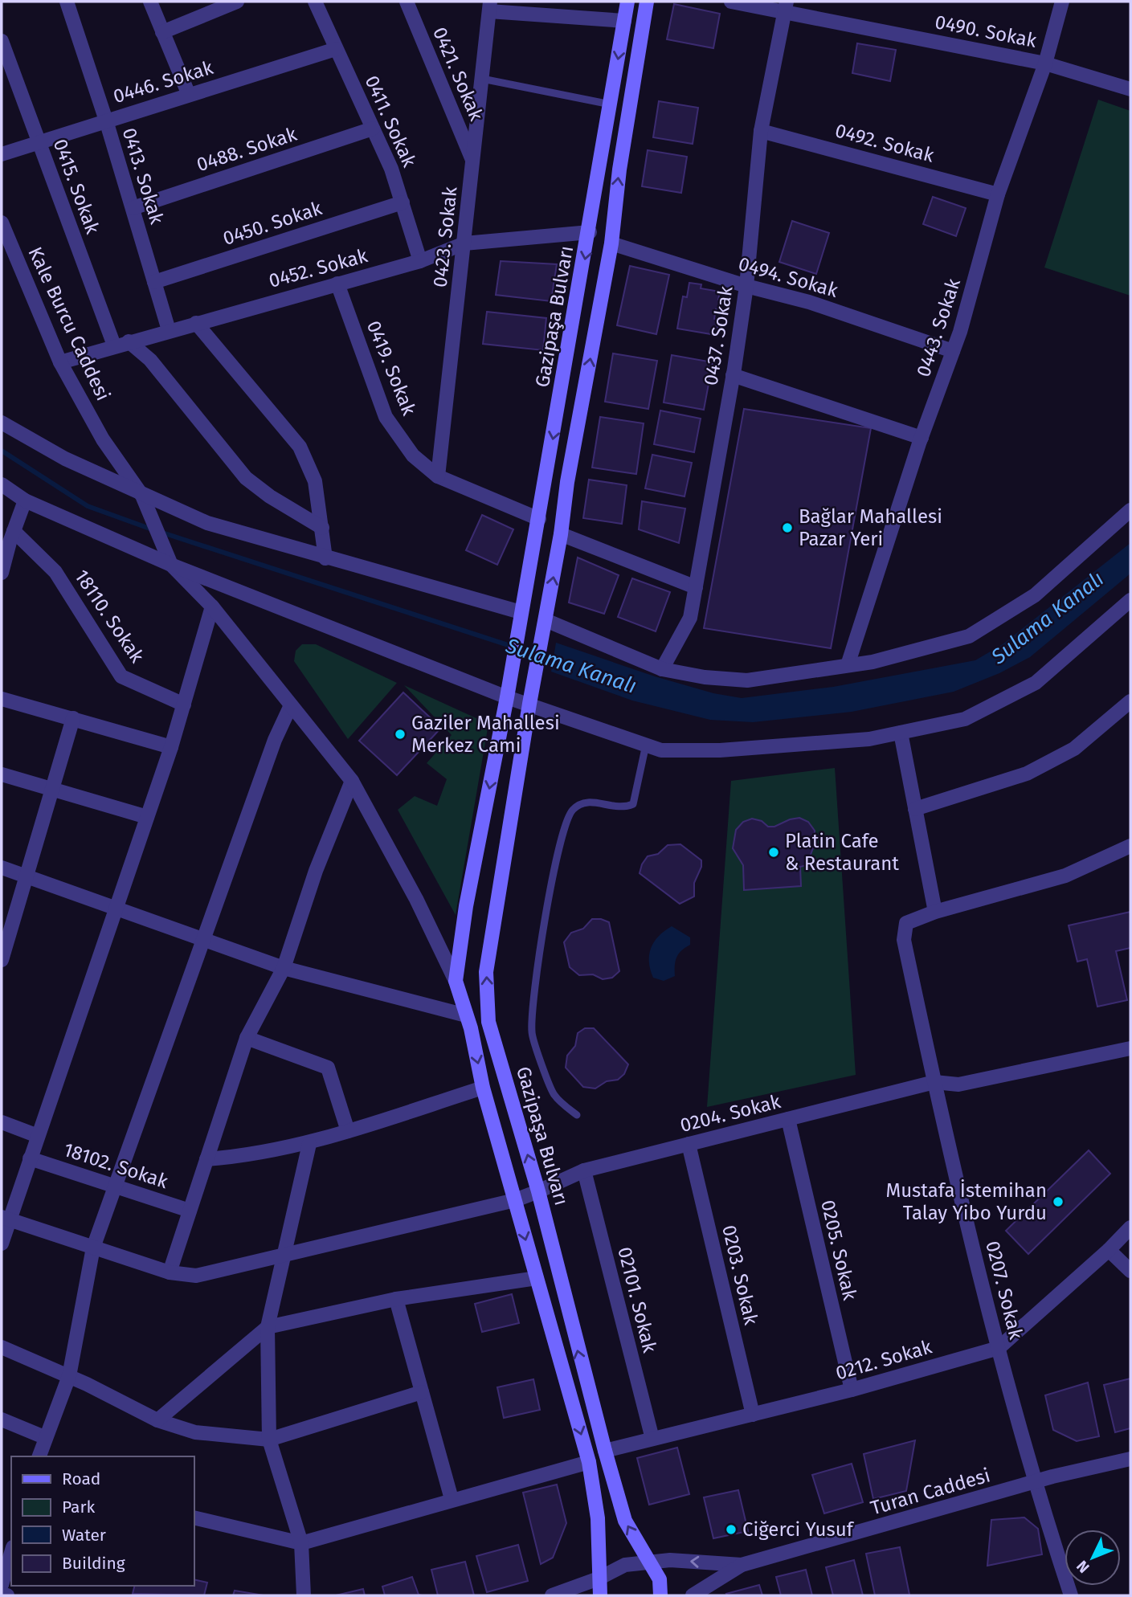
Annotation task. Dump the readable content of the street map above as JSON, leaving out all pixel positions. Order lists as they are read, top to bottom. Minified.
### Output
{"streets":{"main road":["Gazipaşa Bulvarı"],"street":["0490. Sokak","0421. Sokak","0446. Sokak","0411. Sokak","0492. Sokak","0488. Sokak","0413. Sokak","0415. Sokak","0450. Sokak","0423. Sokak","0452. Sokak","0494. Sokak","Kale Burcu Caddesi","0443. Sokak","0437. Sokak","0419. Sokak","18110. Sokak","0204. Sokak","18102. Sokak","0205. Sokak","0203. Sokak","0207. Sokak","02101. Sokak","0212. Sokak","Turan Caddesi"]},"crossings":[["0490. Sokak","0443. Sokak"],["0490. Sokak","0437. Sokak"],["0421. Sokak","0423. Sokak"],["0446. Sokak","0411. Sokak"],["0446. Sokak","0413. Sokak"],["0446. Sokak","0415. Sokak"],["0411. Sokak","0488. Sokak"],["0411. Sokak","0450. Sokak"],["0411. Sokak","0452. Sokak"],["0492. Sokak","0443. Sokak"],["0492. Sokak","0437. Sokak"],["0488. Sokak","0413. Sokak"],["0413. Sokak","0450. Sokak"],["0413. Sokak","0452. Sokak"],["0415. Sokak","0452. Sokak"],["0423. Sokak","0452. Sokak"],["0423. Sokak","0419. Sokak"],["0452. Sokak","Gazipaşa Bulvarı"],["0452. Sokak","Kale Burcu Caddesi"],["0452. Sokak","0419. Sokak"],["0494. Sokak","0443. Sokak"],["0494. Sokak","0437. Sokak"],["Gazipaşa Bulvarı","0419. Sokak"],["Gazipaşa Bulvarı","0204. Sokak"],["Gazipaşa Bulvarı","0212. Sokak"],["0204. Sokak","0205. Sokak"],["0204. Sokak","0203. Sokak"],["0204. Sokak","0207. Sokak"],["0204. Sokak","02101. Sokak"],["0205. Sokak","0212. Sokak"],["0203. Sokak","0212. Sokak"],["0207. Sokak","0212. Sokak"],["0207. Sokak","Turan Caddesi"],["02101. Sokak","0212. Sokak"]],"water":["Sulama Kanalı"],"places":["Bağlar Mahallesi Pazar Yeri","Gaziler Mahallesi Merkez Cami","Platin Cafe & Restaurant","Mustafa İstemihan Talay Yibo Yurdu","Ciğerci Yusuf"],"legend":["Road","Park","Water","Building"],"north":"bottom left"}
